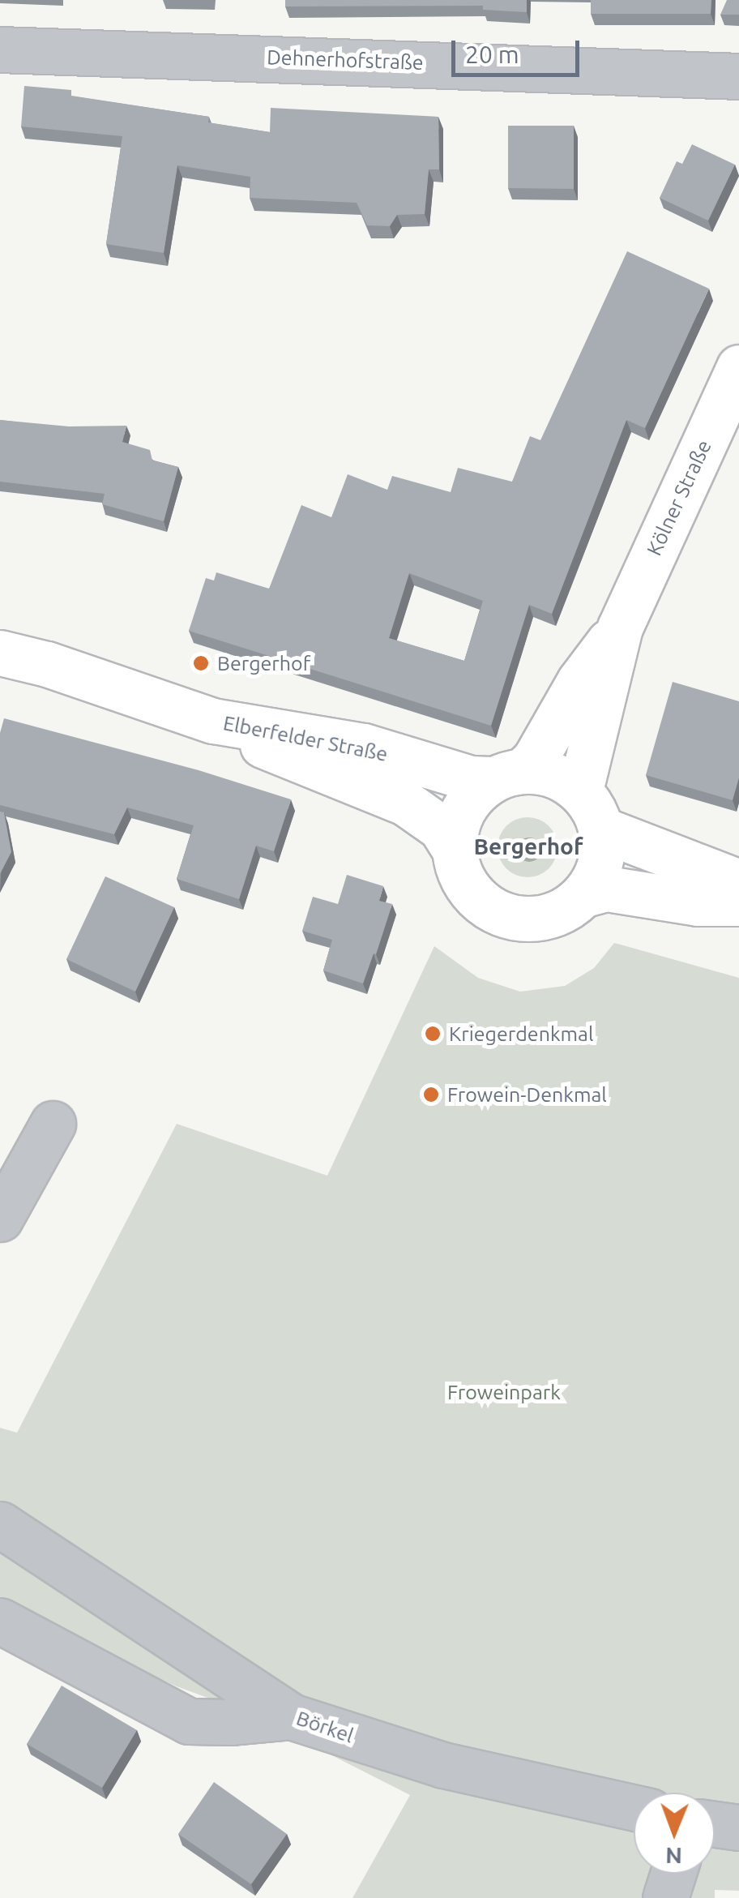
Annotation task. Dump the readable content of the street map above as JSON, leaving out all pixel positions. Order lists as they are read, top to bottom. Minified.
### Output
{"streets":{"main road":["Kölner Straße","Elberfelder Straße"],"street":["Dehnerhofstraße","Börkel"]},"crossings":[["Kölner Straße","Elberfelder Straße"]],"districts":["Bergerhof"],"parks":["Froweinpark"],"places":["Bergerhof","Kriegerdenkmal","Frowein-Denkmal"],"scale_bar":"20 m","north":"bottom"}
